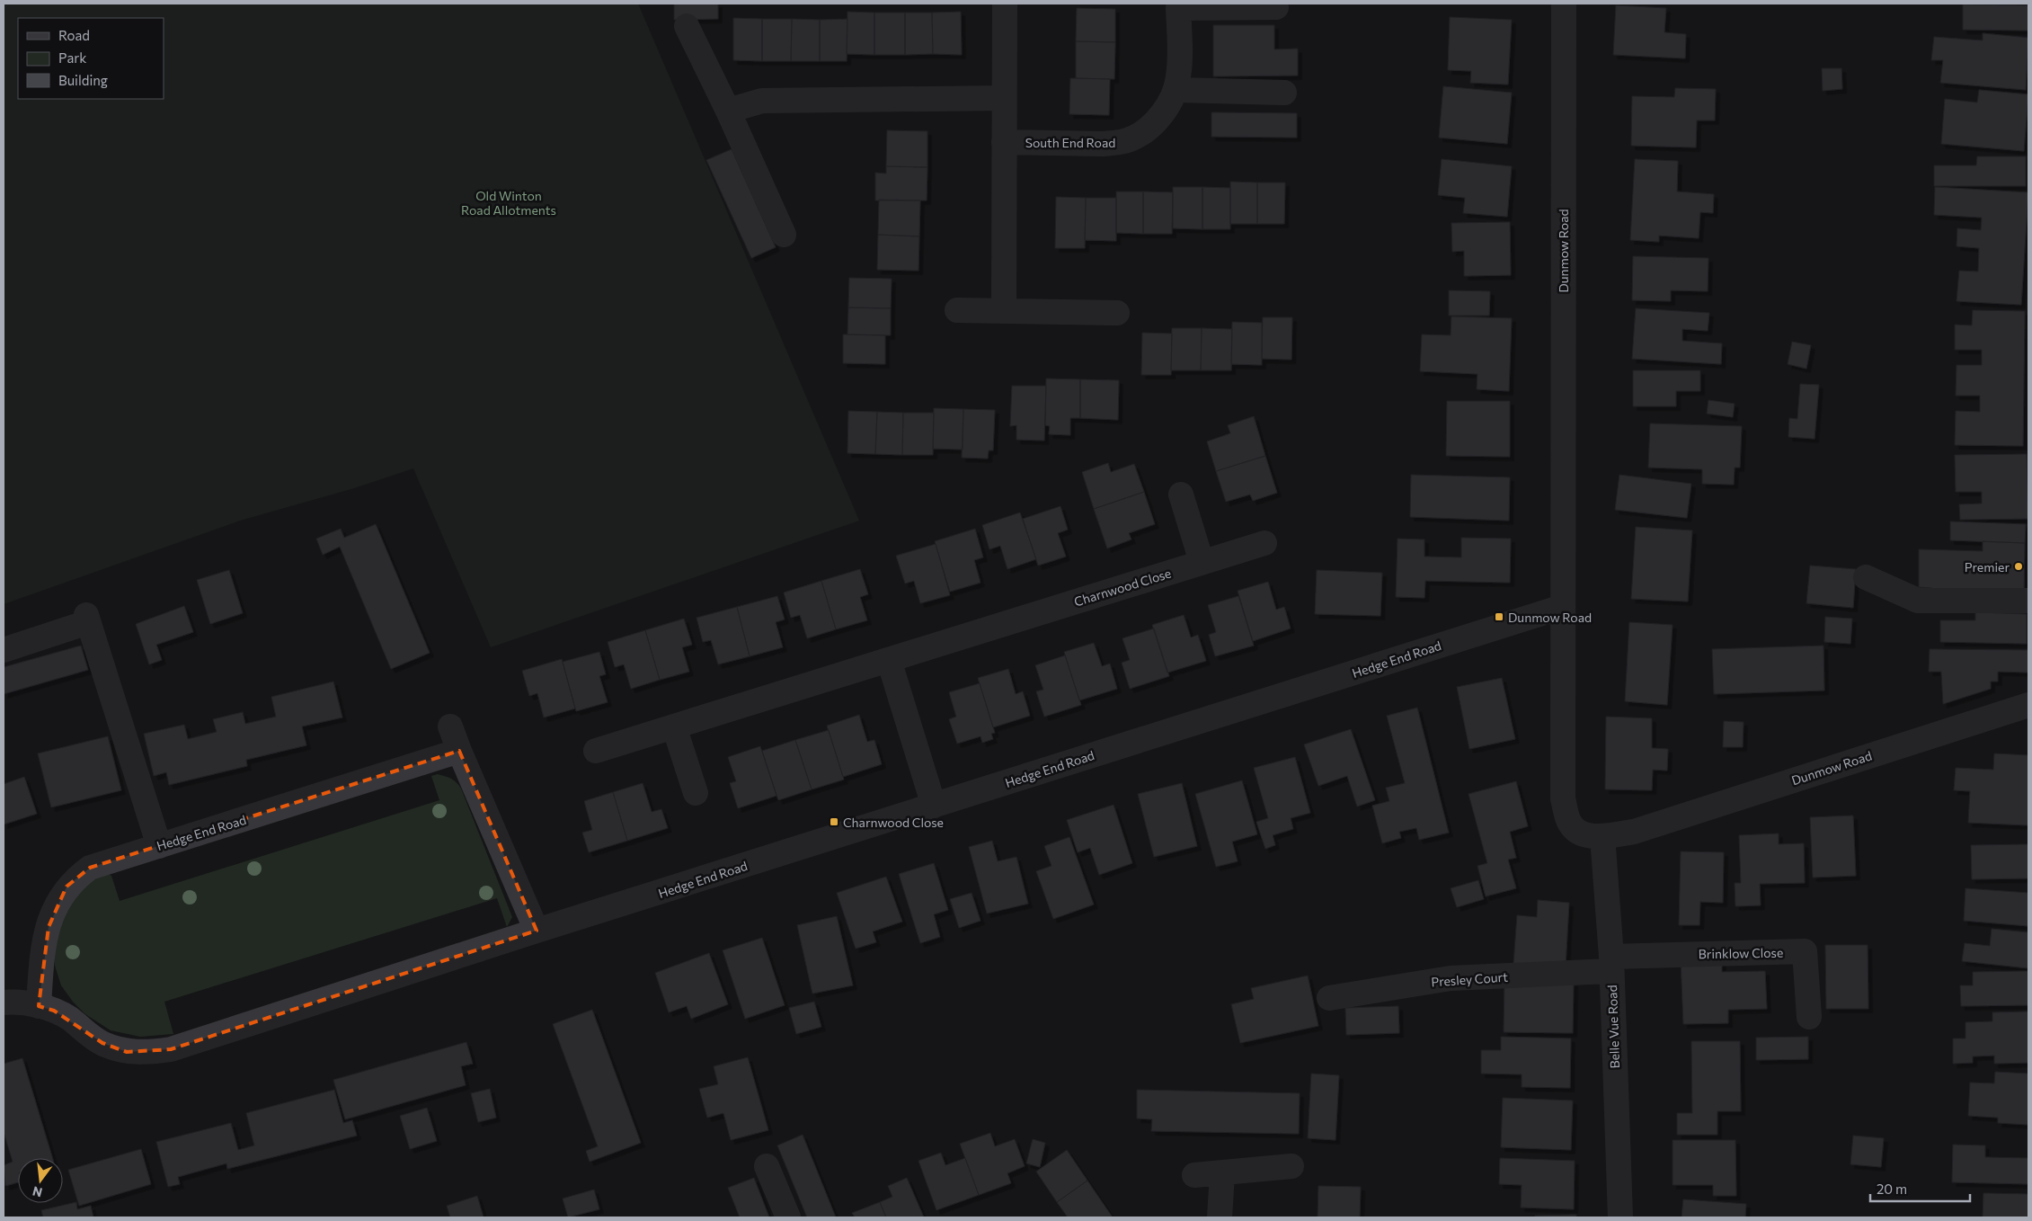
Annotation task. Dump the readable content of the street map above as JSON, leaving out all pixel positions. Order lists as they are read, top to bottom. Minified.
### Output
{"streets":{"street":["South End Road","Dunmow Road","Charnwood Close","Hedge End Road","Brinklow Close","Presley Court","Belle Vue Road"]},"crossings":[["Dunmow Road","Hedge End Road"],["Dunmow Road","Belle Vue Road"],["Brinklow Close","Presley Court"],["Brinklow Close","Belle Vue Road"],["Presley Court","Belle Vue Road"]],"parks":["Old Winton Road Allotments"],"places":{"other":["Premier"],"transit":["Dunmow Road","Charnwood Close"]},"legend":["Road","Park","Building"],"scale_bar":"20 m","north":"bottom"}
